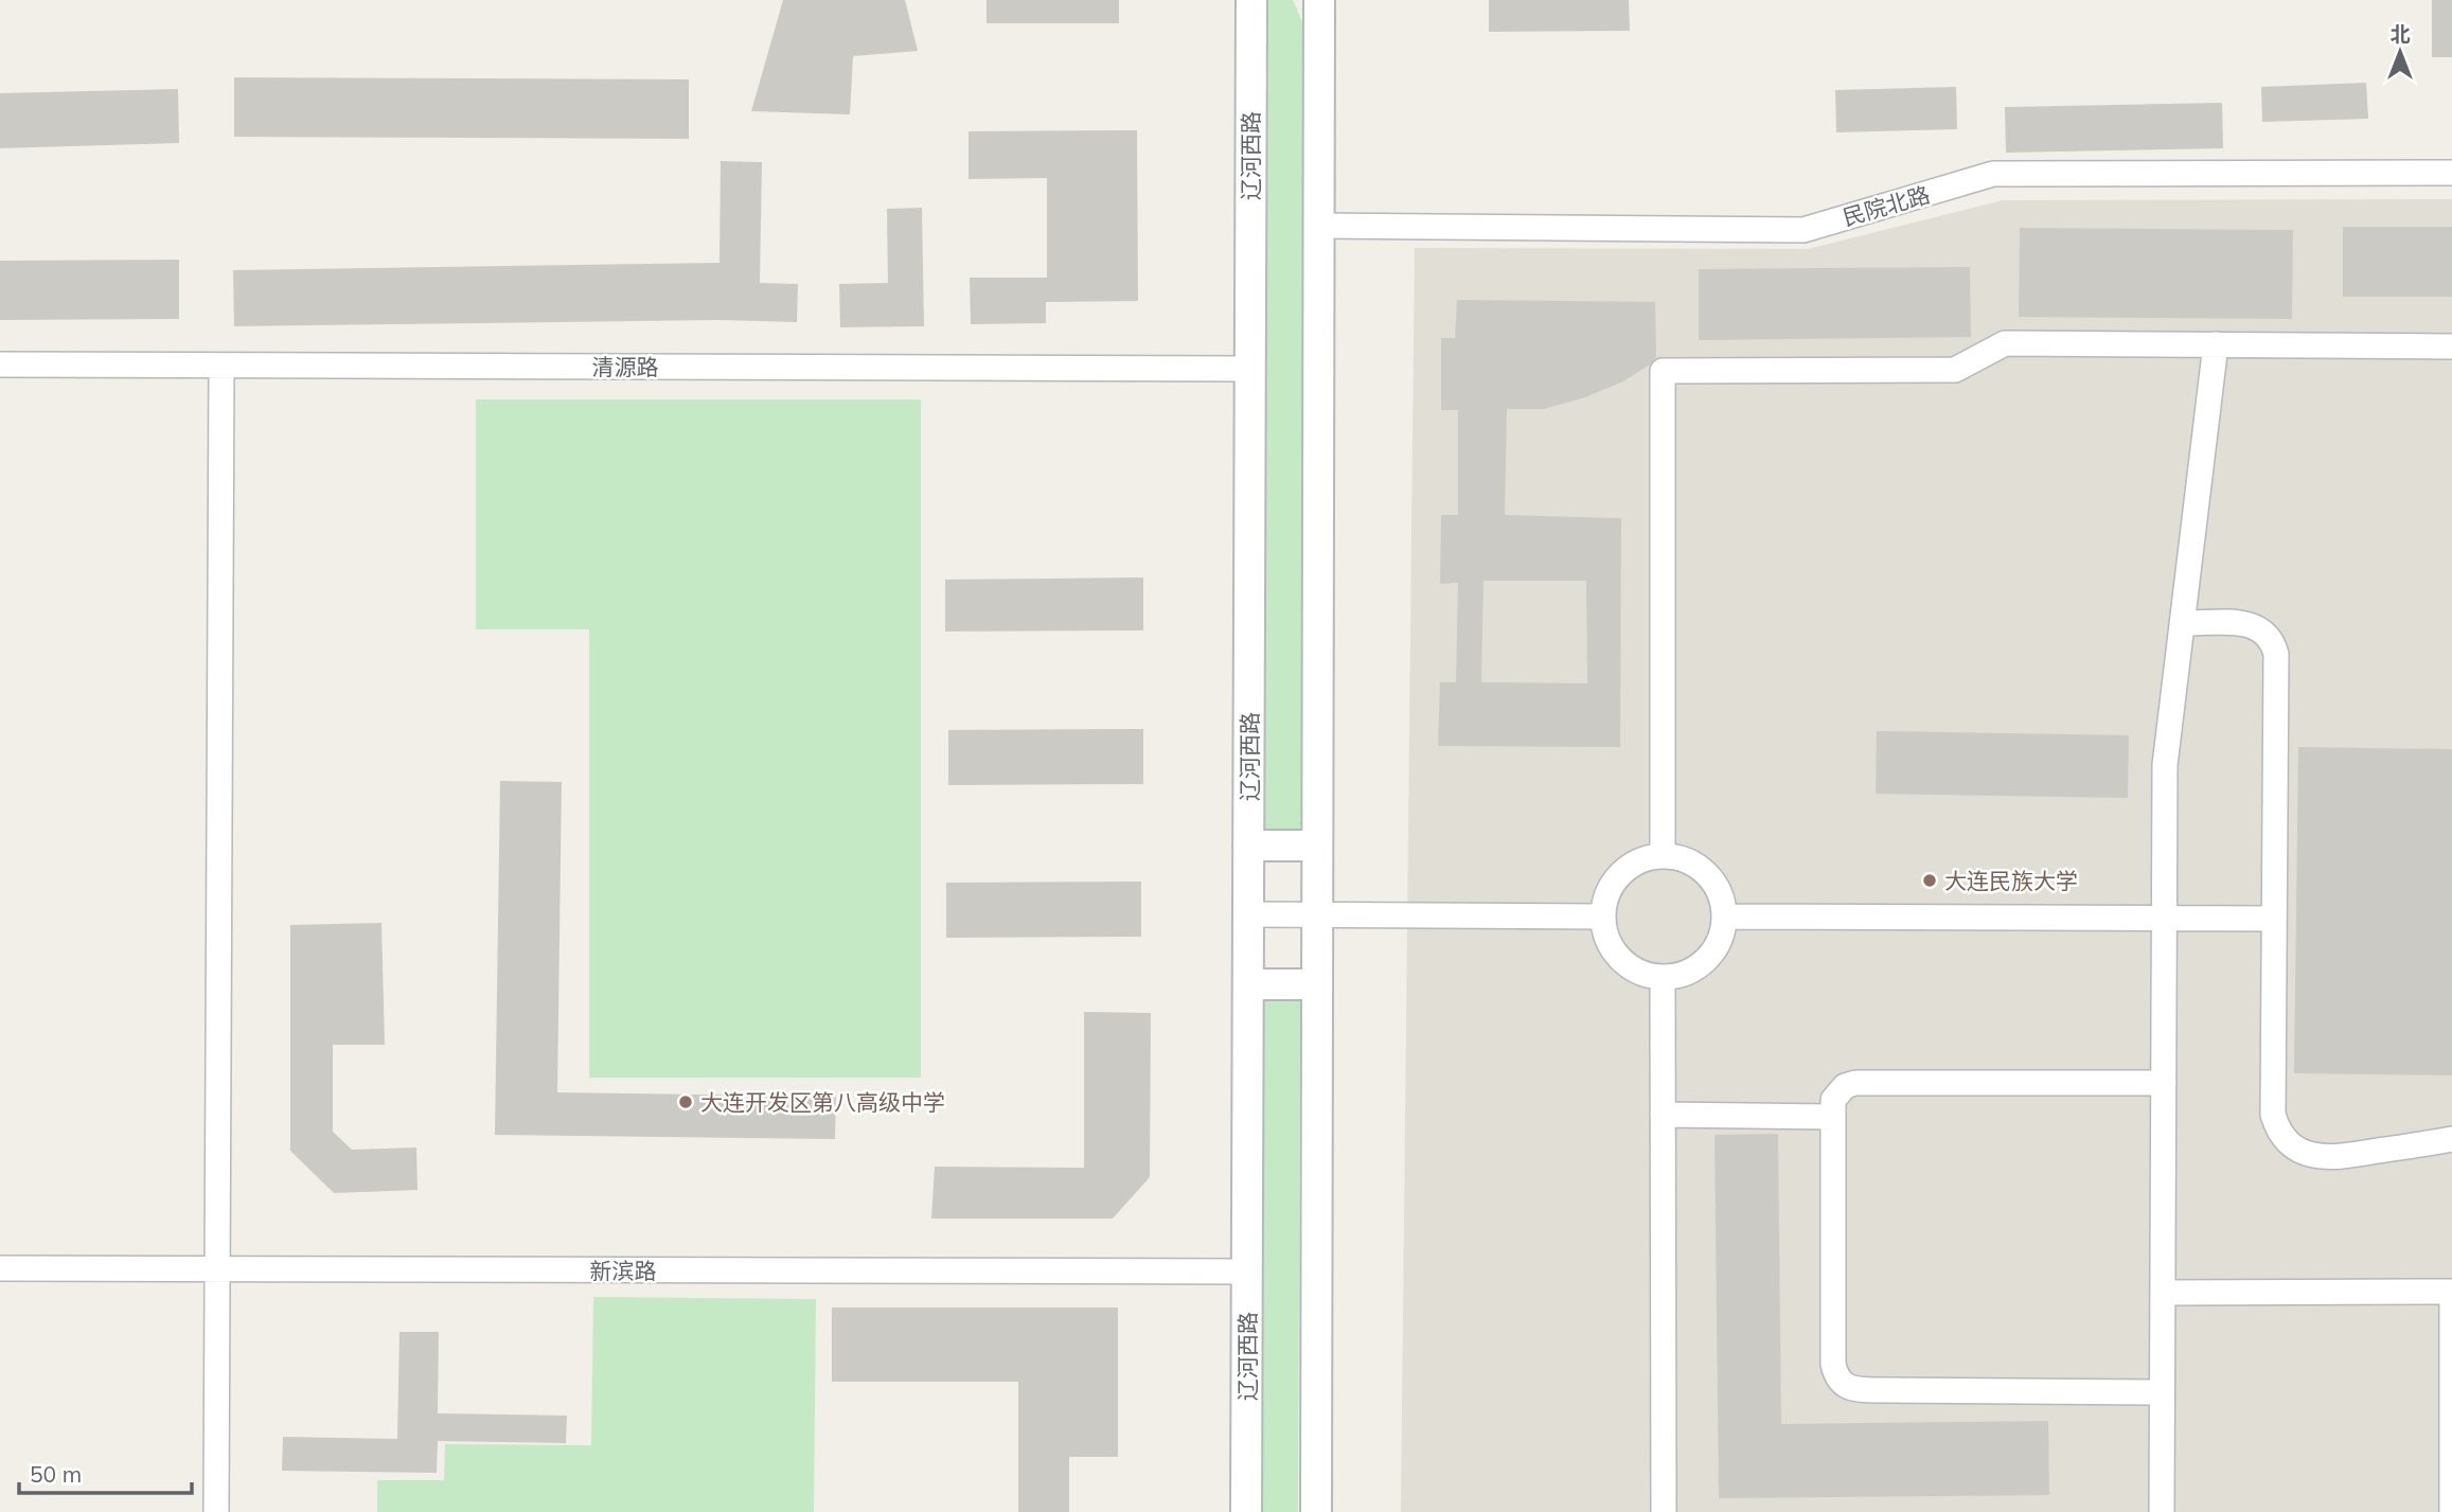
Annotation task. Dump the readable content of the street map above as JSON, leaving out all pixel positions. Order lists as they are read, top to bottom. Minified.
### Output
{"streets":{"street":["辽河西路","民院北路","清源路","新滨路"]},"crossings":[["辽河西路","清源路"],["辽河西路","新滨路"]],"places":["大连民族大学","大连开发区第八高级中学"],"scale_bar":"50 m","north":"top"}
